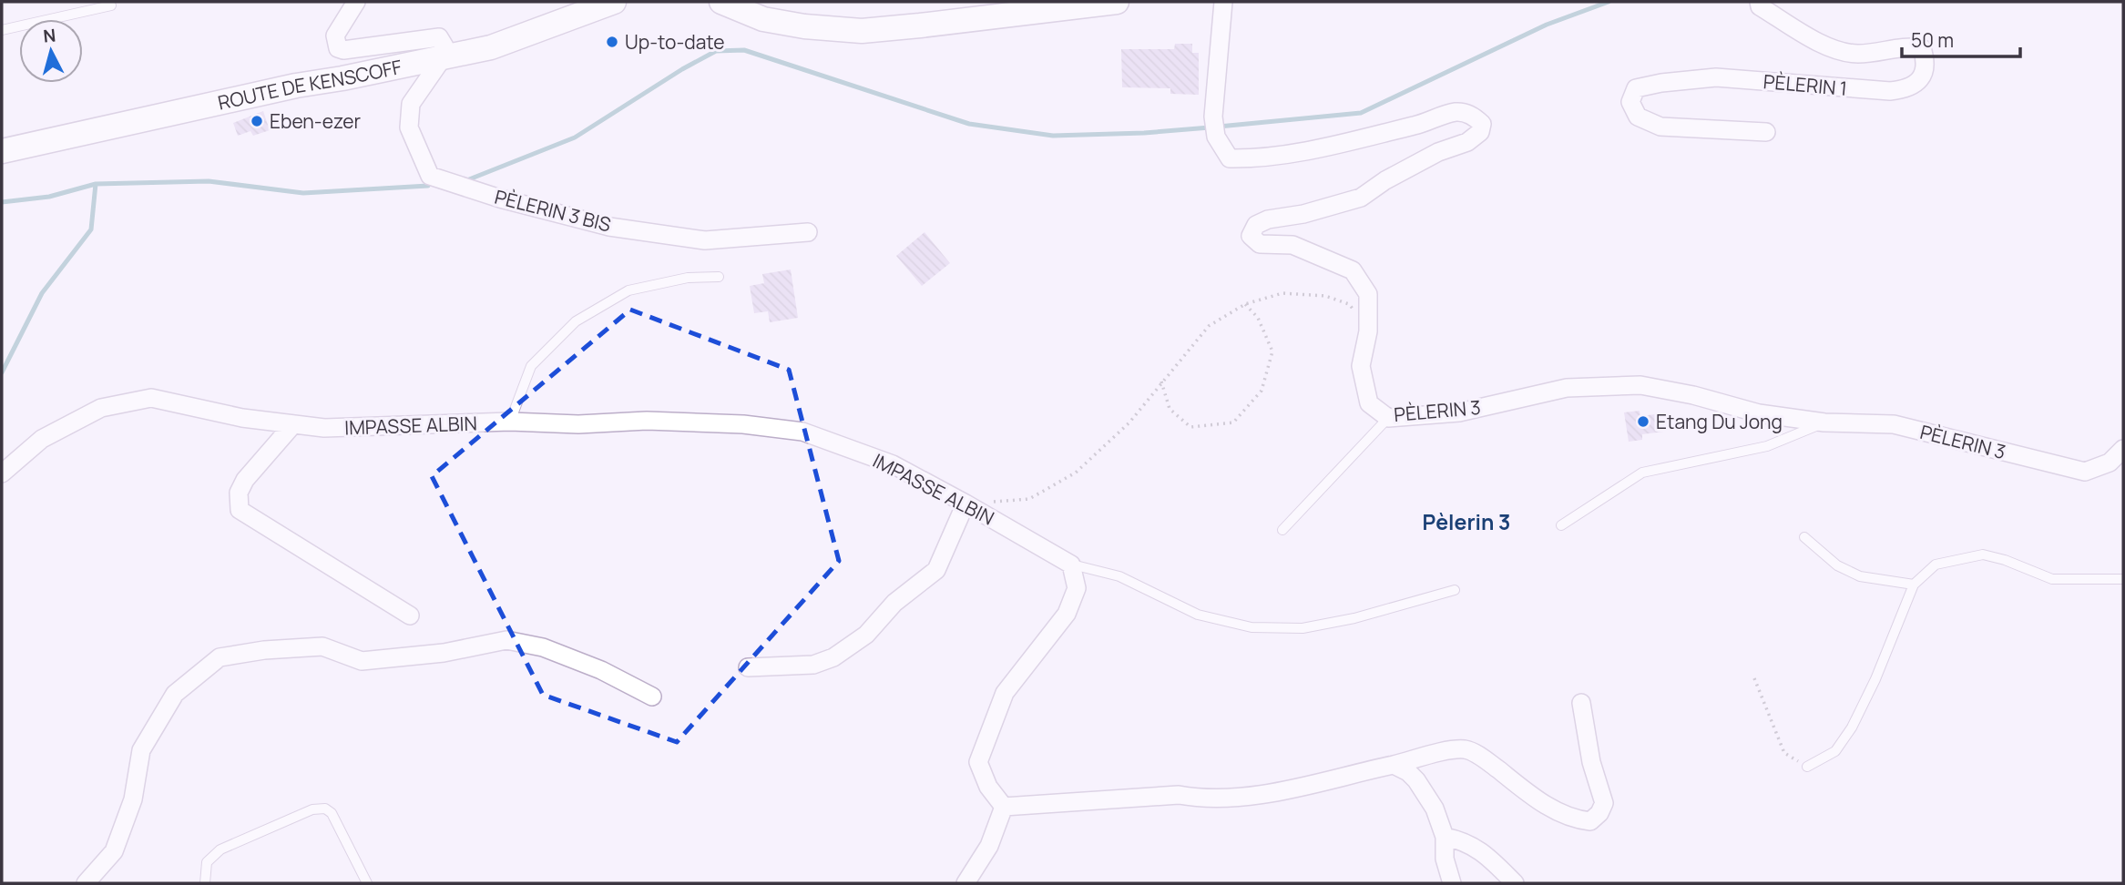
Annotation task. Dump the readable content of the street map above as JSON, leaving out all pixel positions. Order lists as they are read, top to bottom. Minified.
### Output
{"streets":{"main road":["ROUTE DE KENSCOFF"],"street":["PÈLERIN 1","PÈLERIN 3 BIS","PÈLERIN 3","IMPASSE ALBIN"]},"crossings":[["ROUTE DE KENSCOFF","PÈLERIN 3 BIS"]],"districts":["Pèlerin 3"],"places":["Up-to-date","Eben-ezer","Etang Du Jong"],"scale_bar":"50 m","north":"top"}
